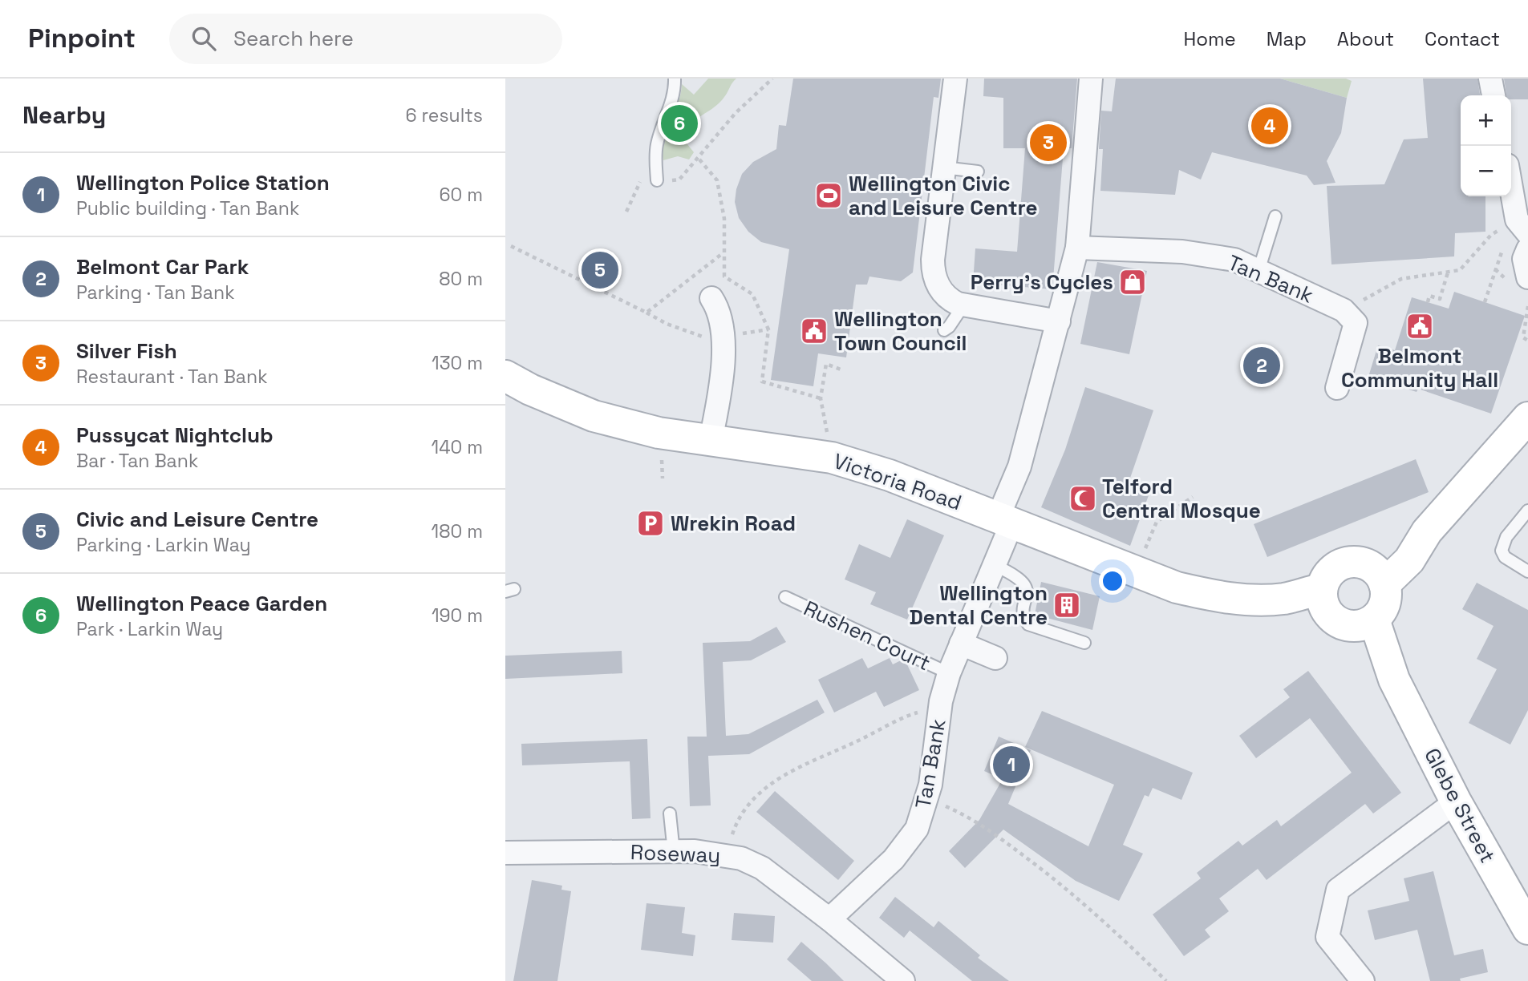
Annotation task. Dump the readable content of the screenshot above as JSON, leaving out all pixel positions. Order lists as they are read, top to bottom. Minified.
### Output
{"streets":{"street":["Tan Bank","Victoria Road","Glebe Street","Roseway"],"lane":["Rushen Court"]},"crossings":[["Tan Bank","Victoria Road"],["Tan Bank","Rushen Court"],["Tan Bank","Roseway"],["Victoria Road","Glebe Street"]],"places":{"sports":["Wellington Civic and Leisure Centre"],"shop":["Perry's Cycles"],"public building":["Belmont Community Hall","Wellington Town Council"],"mosque":["Telford Central Mosque"],"parking":["Wrekin Road"],"building":["Wellington Dental Centre"]},"page":{"header":"Pinpoint","search":"Search here","nav":["Home","Map","About","Contact"],"heading":["Nearby","6 results"],"map_buttons":["+","−"],"pins":["6","4","3","5","2","1"],"list":[{"mark":"1","name":"Wellington Police Station","note":"Public building · Tan Bank","value":"60 m"},{"mark":"2","name":"Belmont Car Park","note":"Parking · Tan Bank","value":"80 m"},{"mark":"3","name":"Silver Fish","note":"Restaurant · Tan Bank","value":"130 m"},{"mark":"4","name":"Pussycat Nightclub","note":"Bar · Tan Bank","value":"140 m"},{"mark":"5","name":"Civic and Leisure Centre","note":"Parking · Larkin Way","value":"180 m"},{"mark":"6","name":"Wellington Peace Garden","note":"Park · Larkin Way","value":"190 m"}]}}
